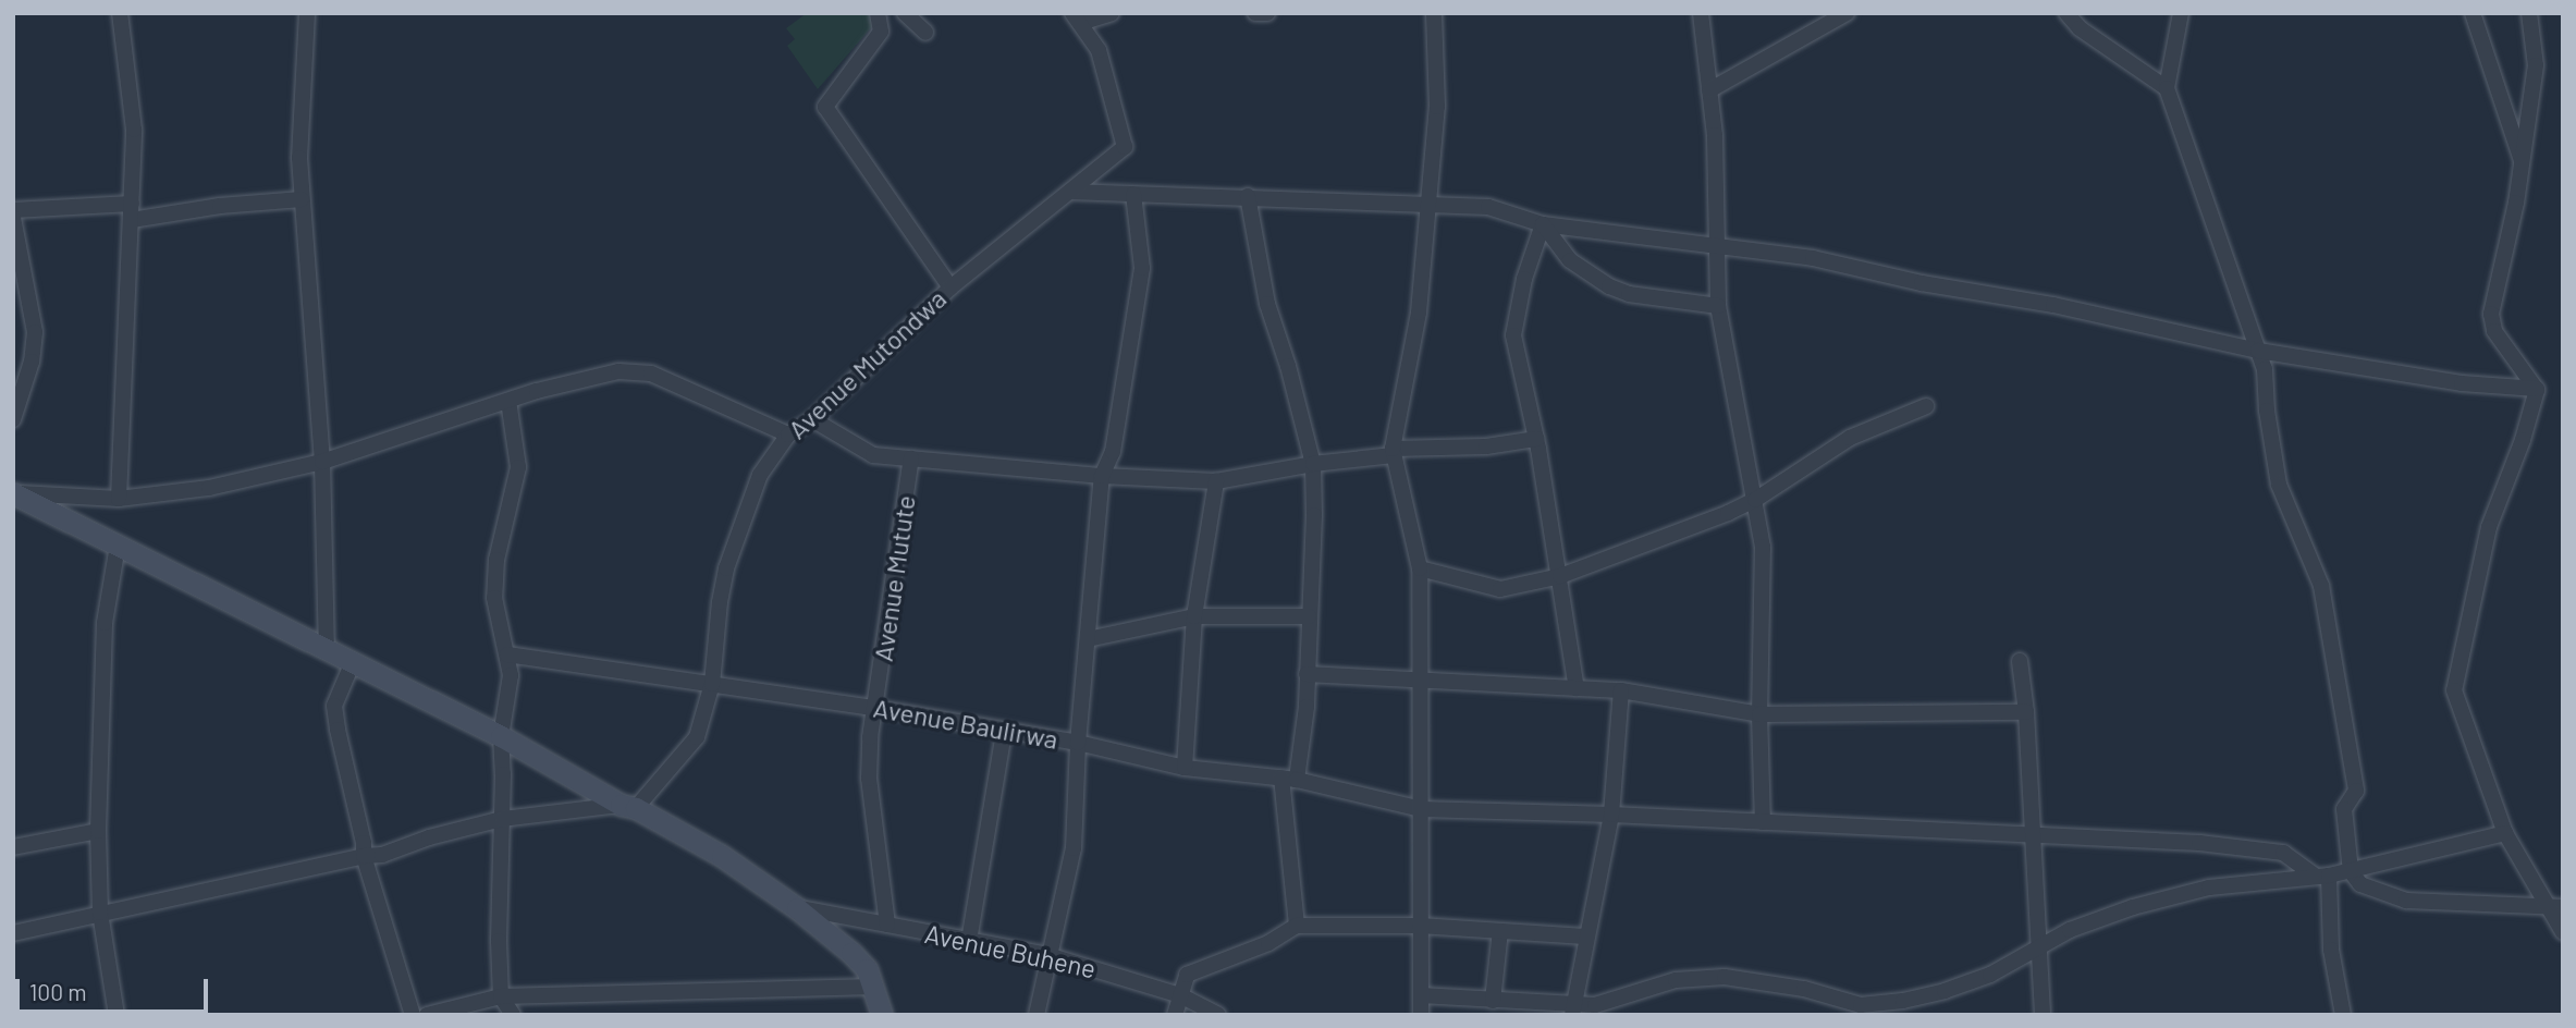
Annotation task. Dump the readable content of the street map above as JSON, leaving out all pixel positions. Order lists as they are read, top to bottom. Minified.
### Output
{"streets":{"street":["Avenue Mutondwa","Avenue Mutute","Avenue Baulirwa","Avenue Buhene"]},"crossings":[["Avenue Mutondwa","Avenue Baulirwa"],["Avenue Mutute","Avenue Baulirwa"],["Avenue Mutute","Avenue Buhene"]],"scale_bar":"100 m"}
